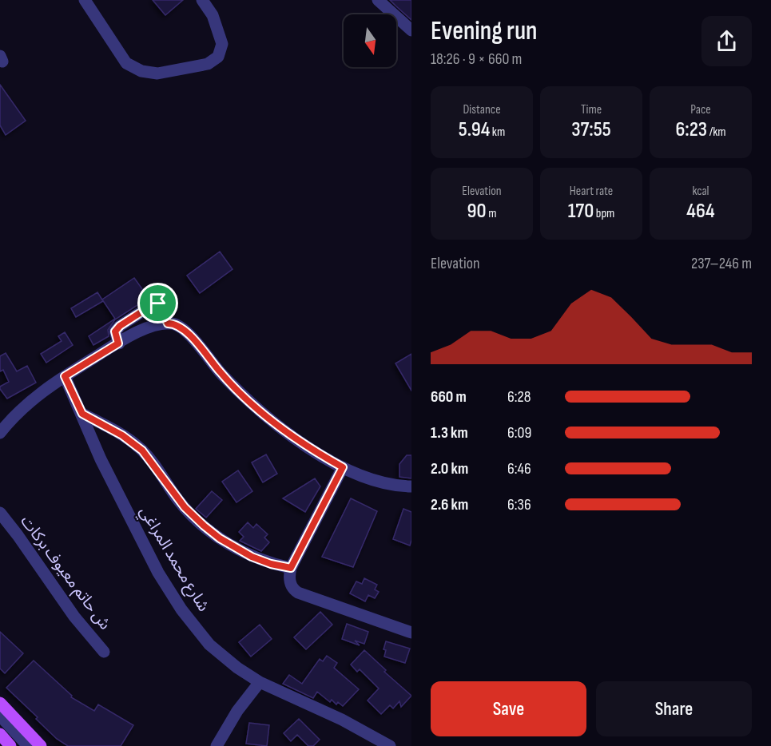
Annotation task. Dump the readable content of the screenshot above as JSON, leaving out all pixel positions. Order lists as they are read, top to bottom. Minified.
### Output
{"streets":{"street":["شارع محمد المراغي","ش حاتم معيوف بركات"]},"north":"bottom","page":{"heading":["Evening run","18:26 · 9 × 660 m"],"stats":[["Distance","5.94 km"],["Time","37:55"],["Pace","6:23 /km"],["Elevation","90 m"],["Heart rate","170 bpm"],["kcal","464"]],"chart":["Elevation","237–246 m"],"list":[{"name":"660 m","note":"6:28"},{"name":"1.3 km","note":"6:09"},{"name":"2.0 km","note":"6:46"},{"name":"2.6 km","note":"6:36"}],"buttons":["Save","Share"]}}
